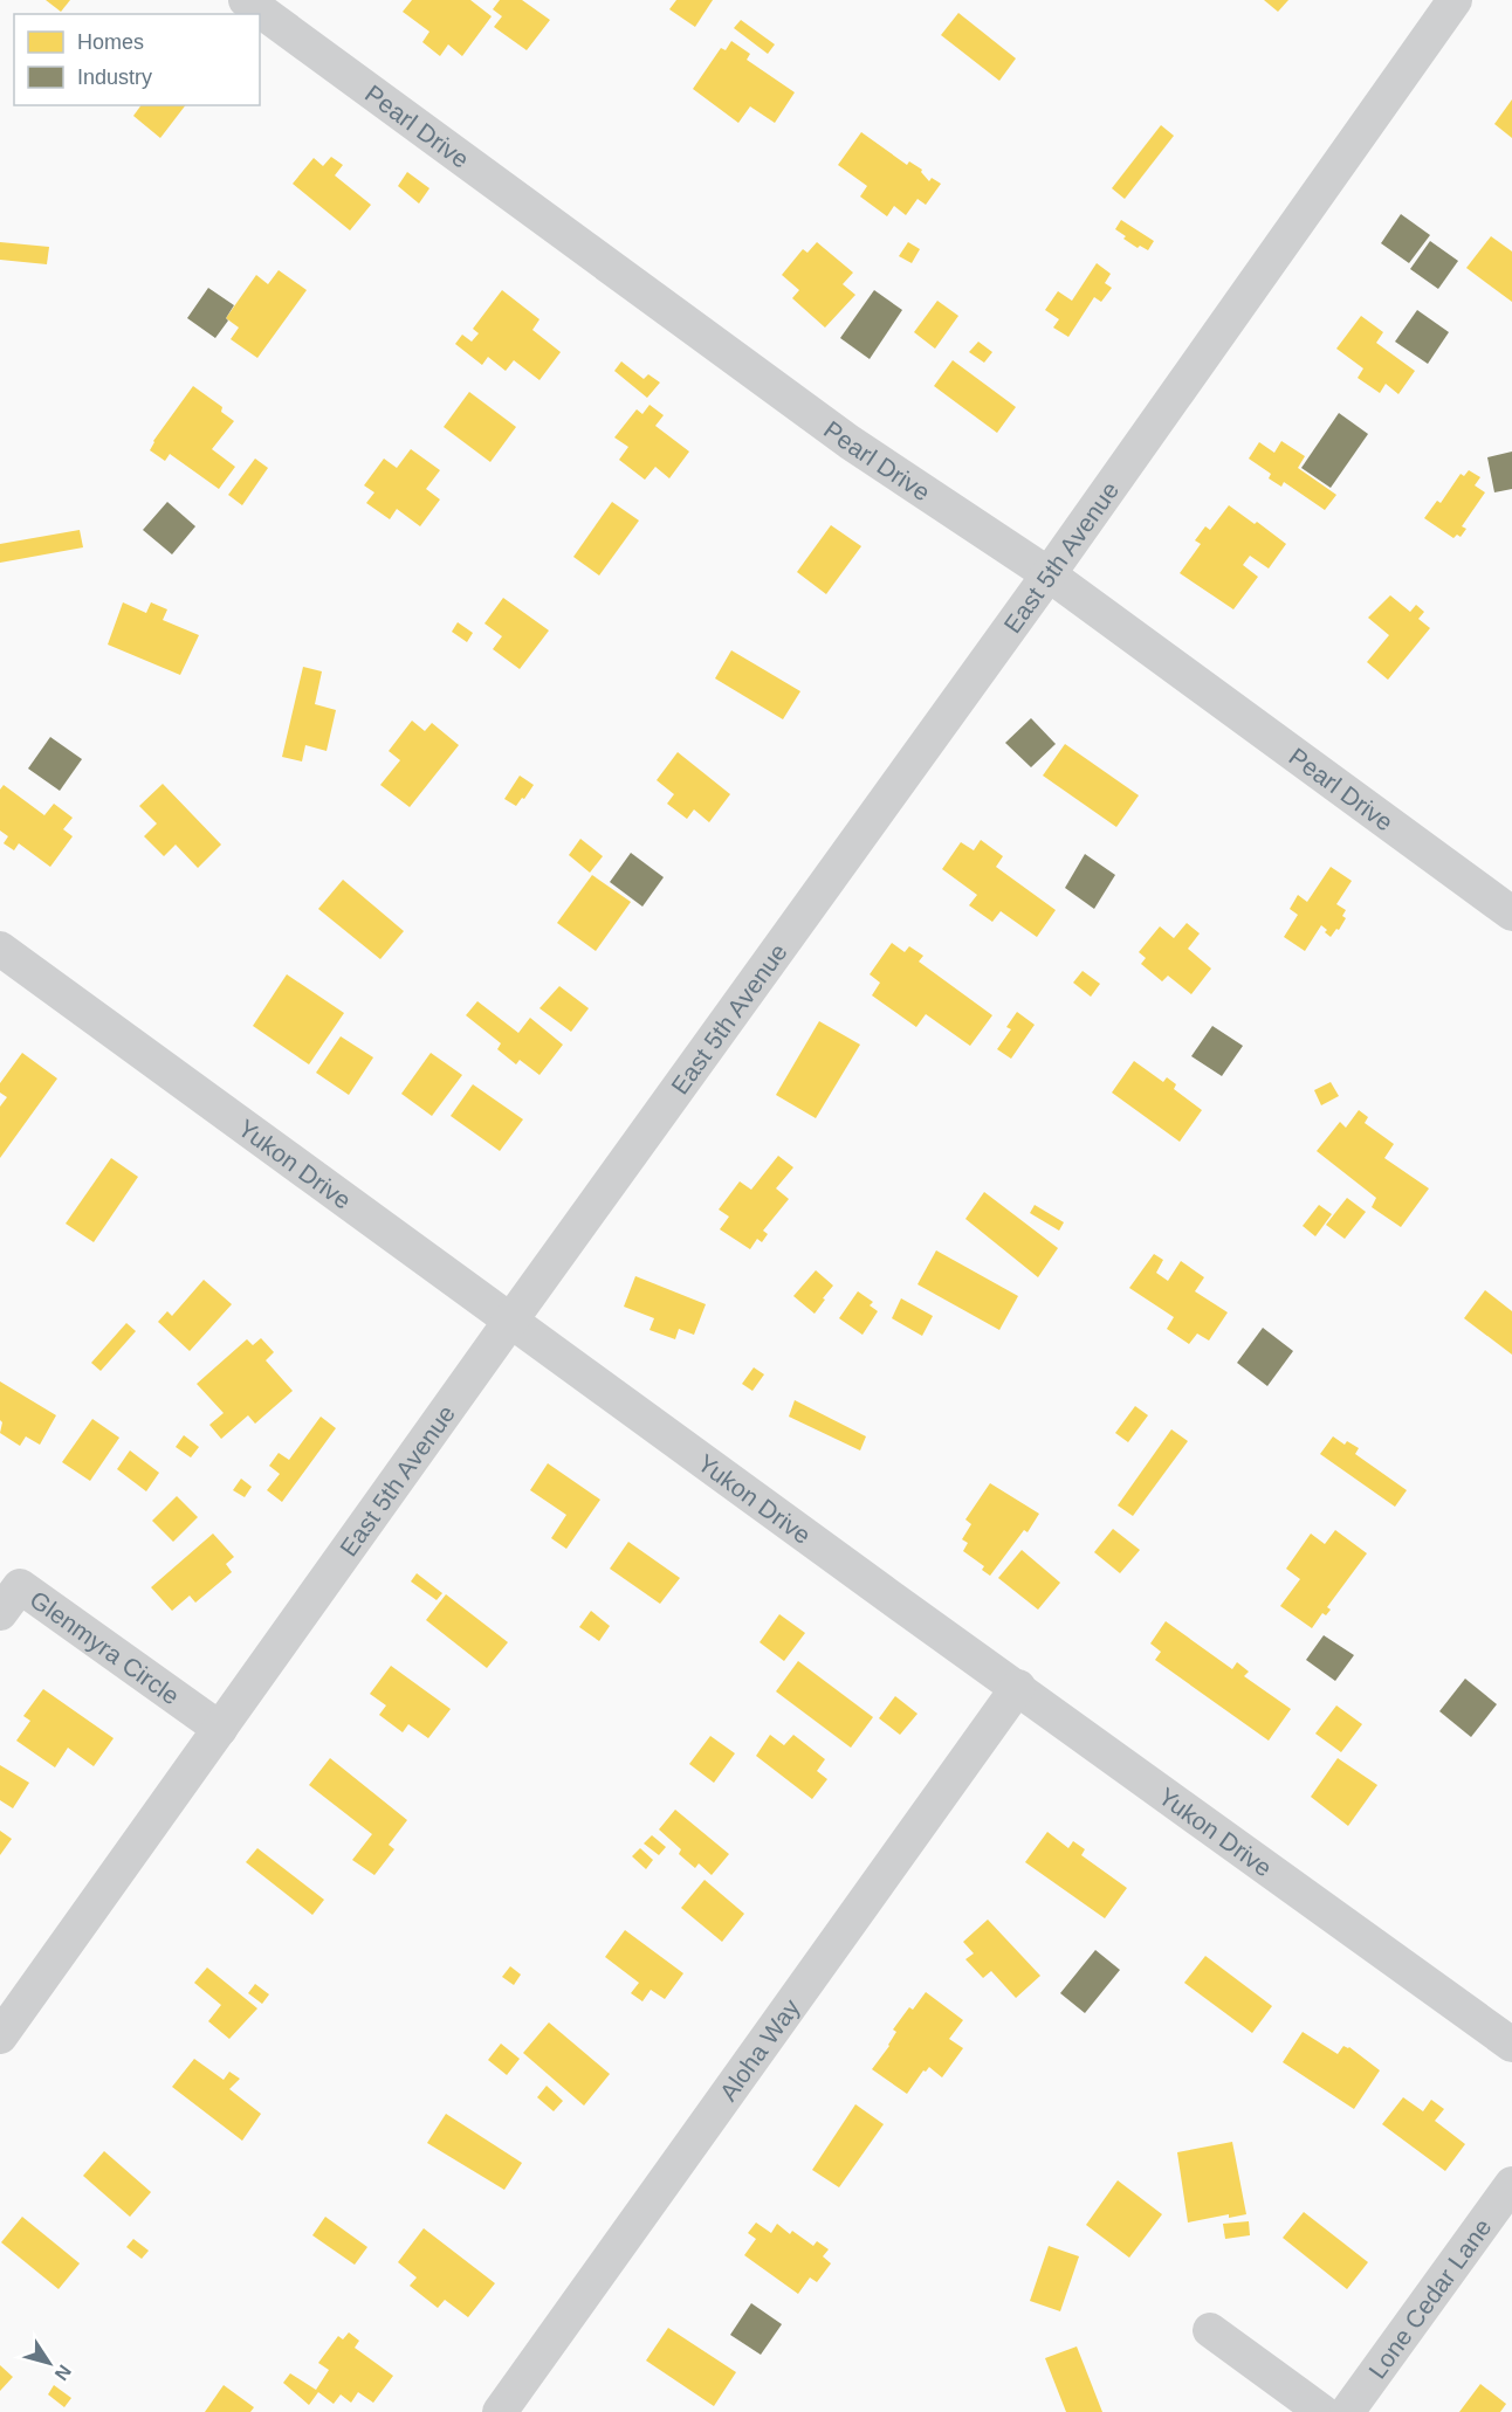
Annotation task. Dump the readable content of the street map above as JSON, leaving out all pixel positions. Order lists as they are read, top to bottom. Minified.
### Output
{"streets":{"street":["Pearl Drive","East 5th Avenue","Yukon Drive","Glenmyra Circle","Aloha Way","Lone Cedar Lane"]},"crossings":[["Pearl Drive","East 5th Avenue"],["East 5th Avenue","Yukon Drive"],["East 5th Avenue","Glenmyra Circle"],["Yukon Drive","Aloha Way"]],"legend":["Homes","Industry"],"north":"bottom right"}
